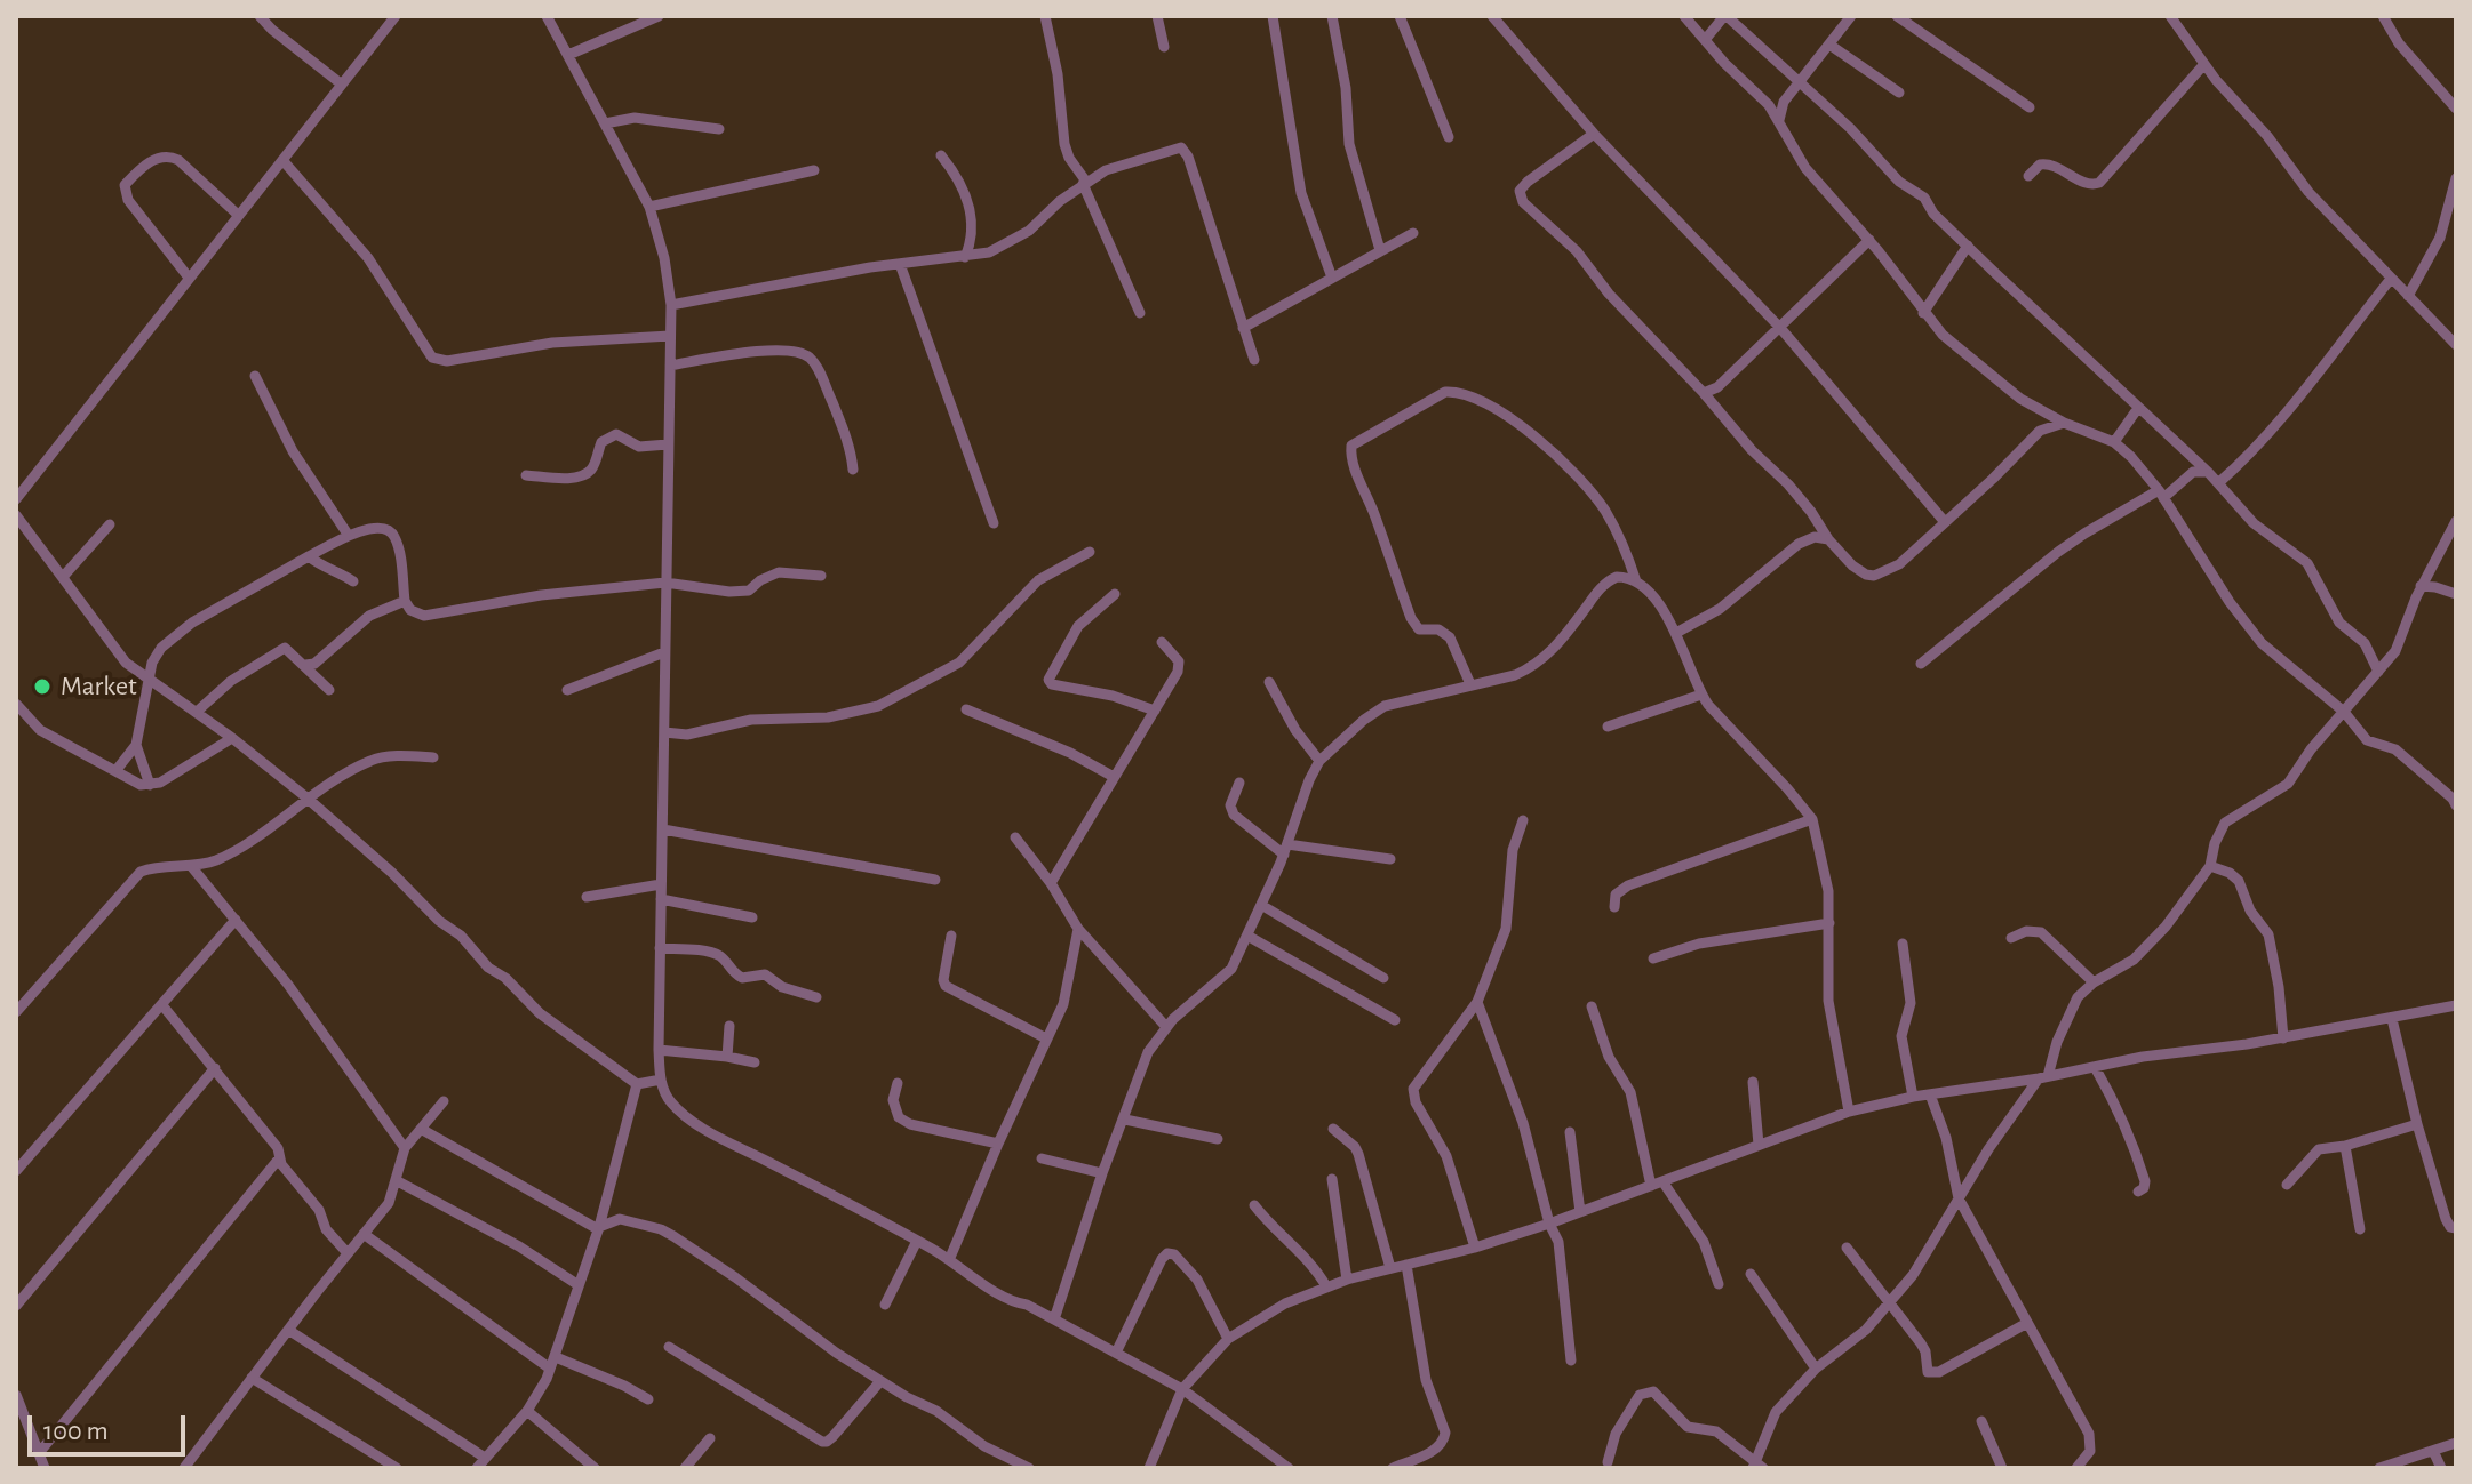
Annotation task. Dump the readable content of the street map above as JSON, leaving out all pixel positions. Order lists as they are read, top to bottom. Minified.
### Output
{"places":["Market"],"scale_bar":"100 m"}
